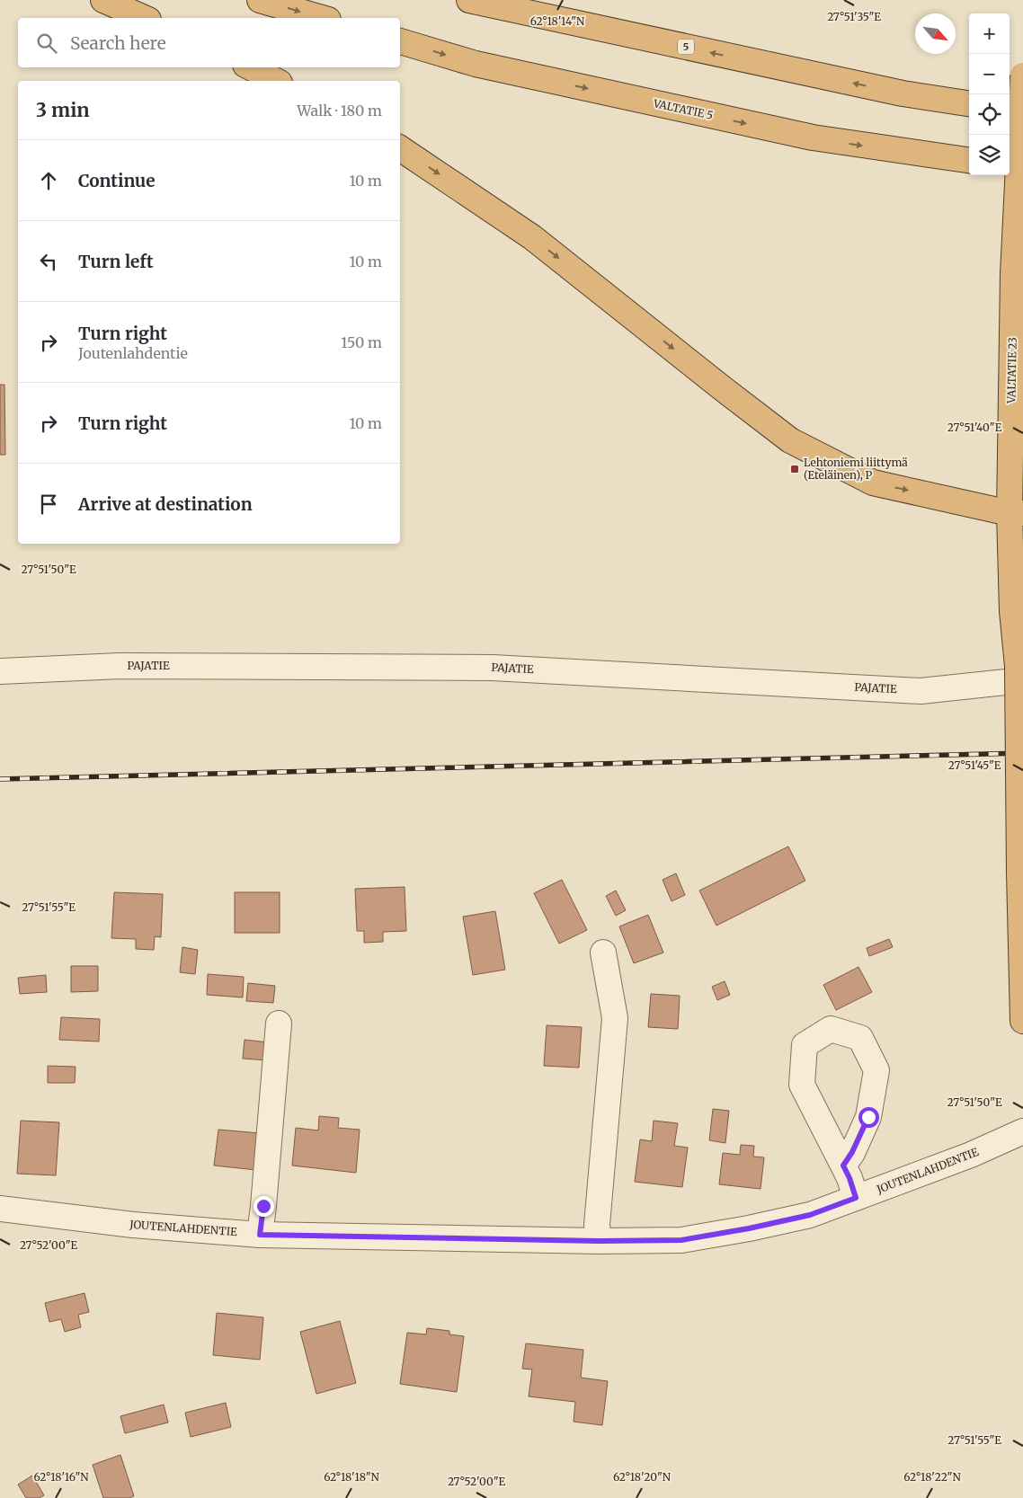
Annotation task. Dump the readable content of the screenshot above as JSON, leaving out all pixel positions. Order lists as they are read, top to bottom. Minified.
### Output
{"streets":{"highway":["5","VALTATIE 5","VALTATIE 23"],"street":["PAJATIE","JOUTENLAHDENTIE"]},"crossings":[["VALTATIE 23","PAJATIE"]],"places":{"transit":["Lehtoniemi liittymä (Eteläinen), P"]},"north":"bottom right","page":{"map_buttons":["+","−"],"search":"Search here","heading":["3 min","Walk · 180 m"],"list":[["Continue","10 m"],["Turn left","10 m"],["Turn right","Joutenlahdentie","150 m"],["Turn right","10 m"],"Arrive at destination"]},"coordinates":["27°51'35\"E","62°18'14\"N","27°51'40\"E","27°51'50\"E","27°51'45\"E","27°51'55\"E","27°52'00\"E","62°18'16\"N","62°18'18\"N","62°18'20\"N","62°18'22\"N"]}
